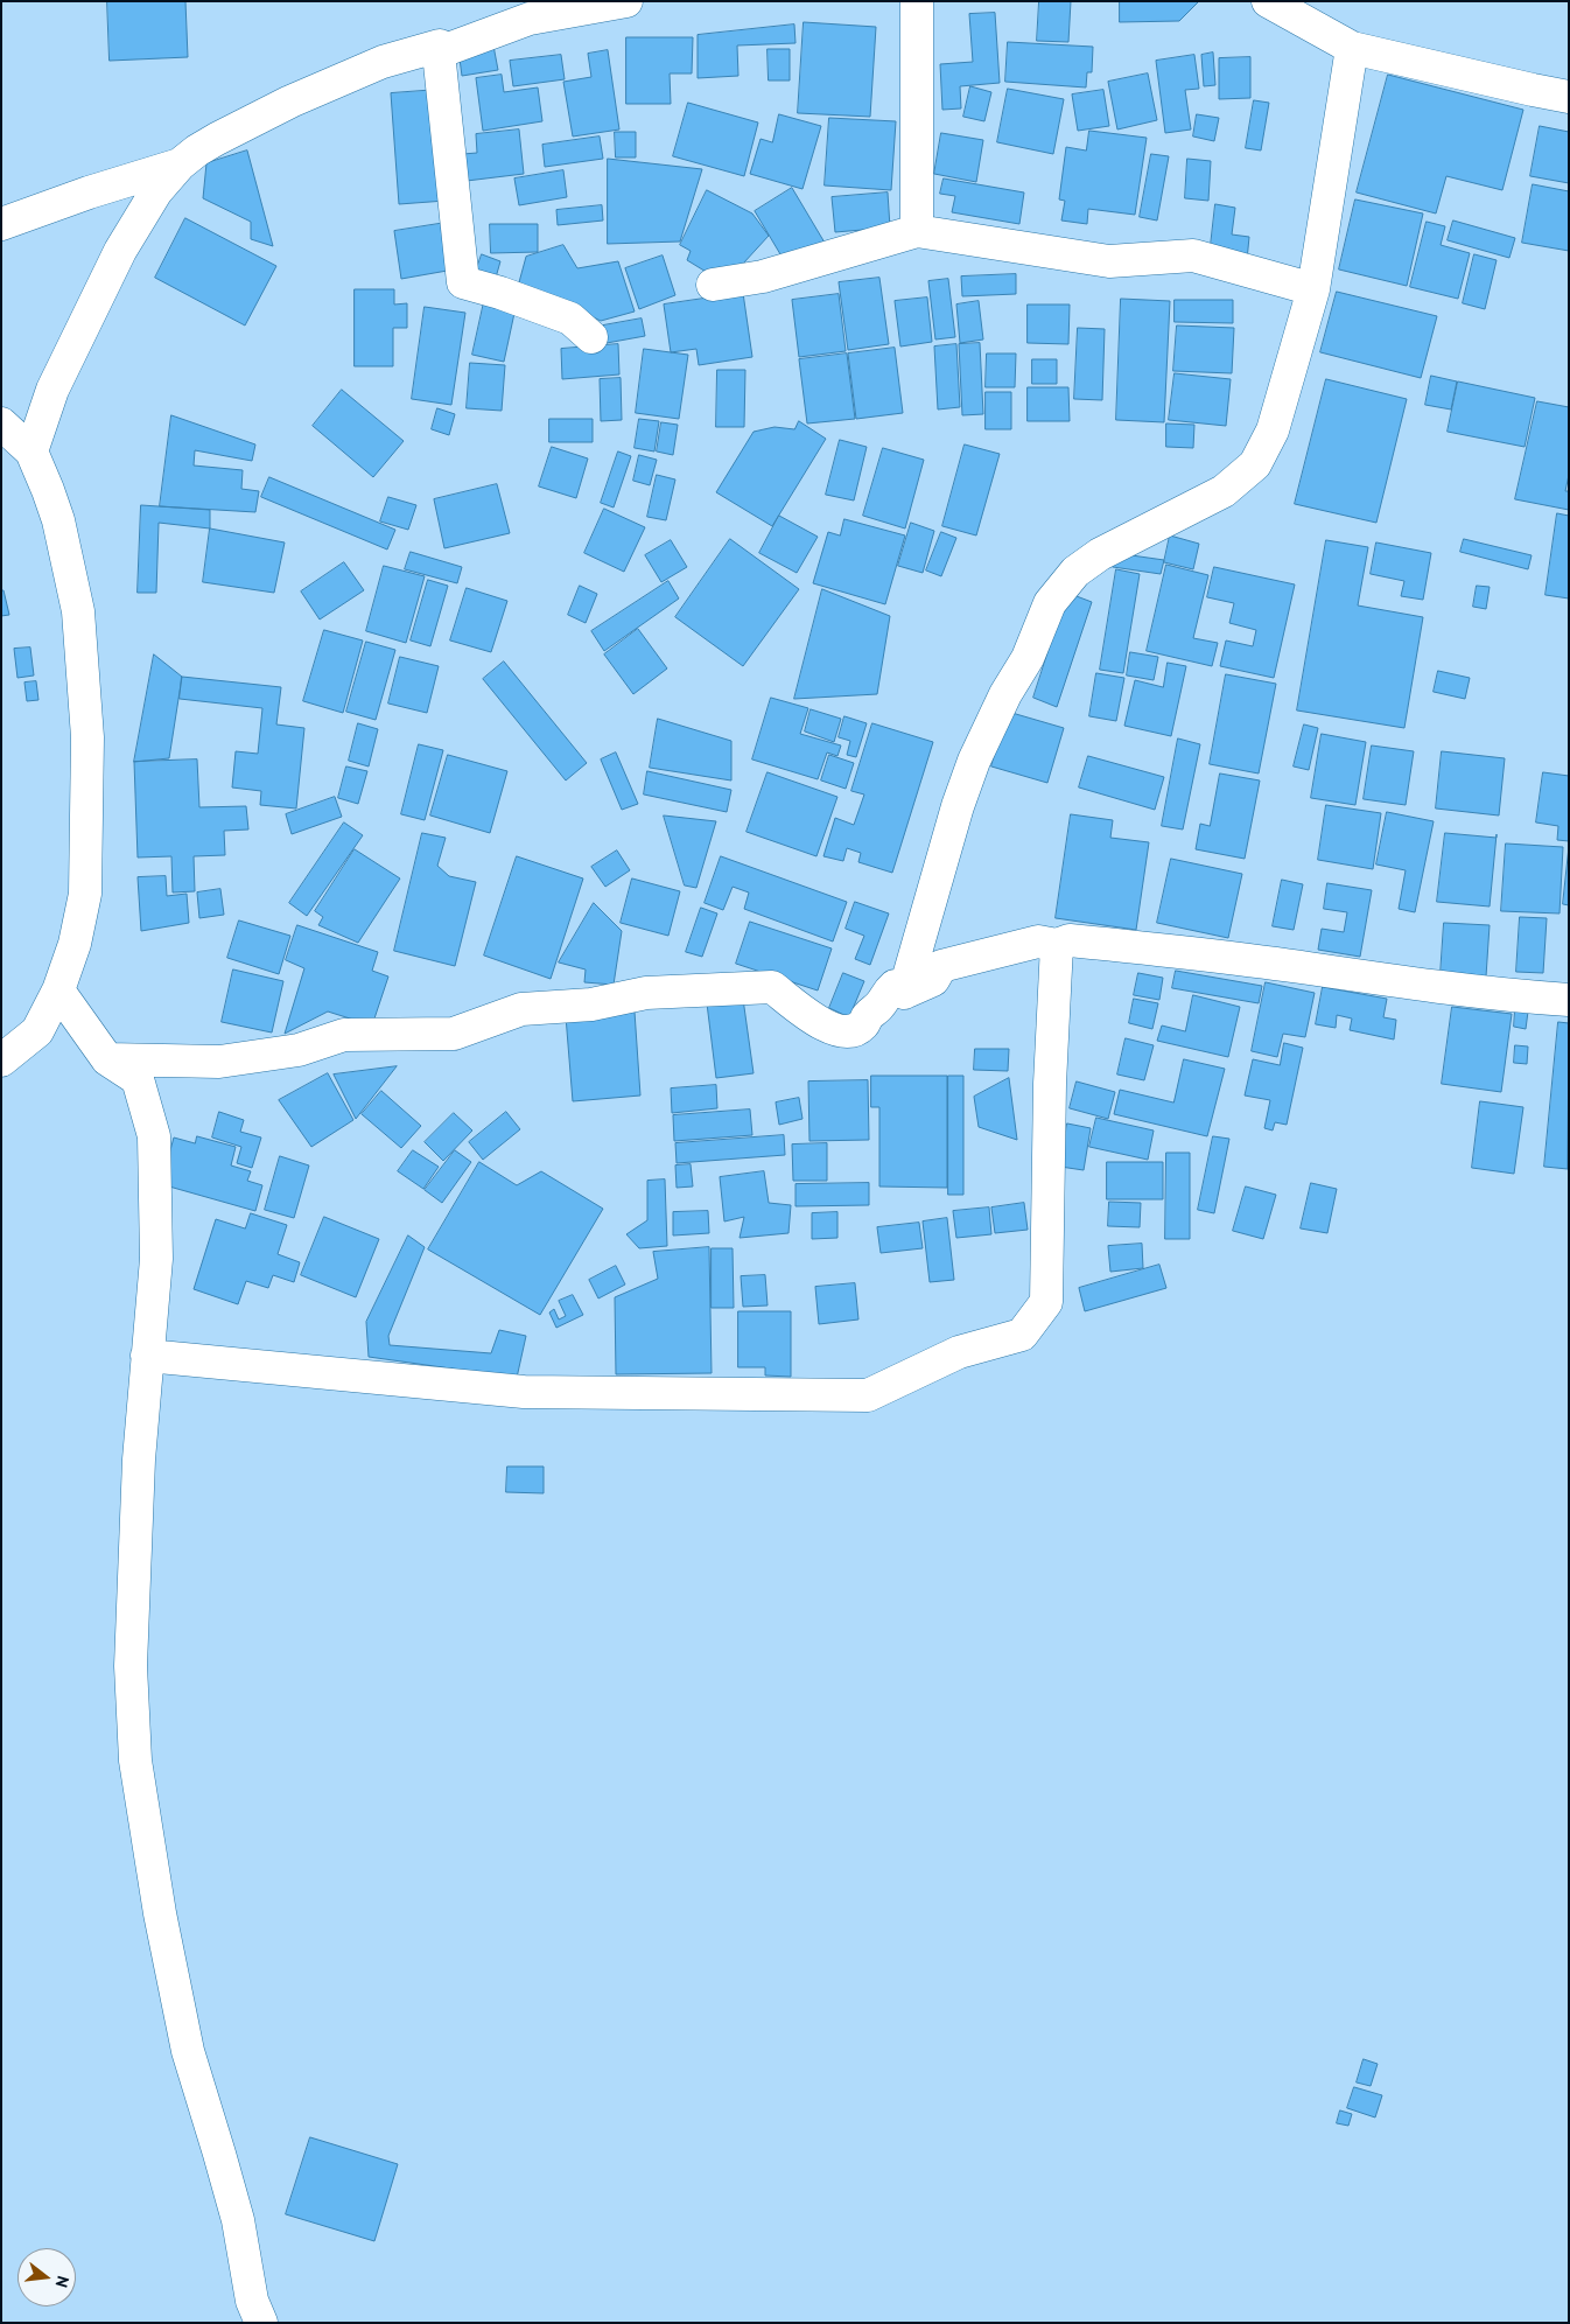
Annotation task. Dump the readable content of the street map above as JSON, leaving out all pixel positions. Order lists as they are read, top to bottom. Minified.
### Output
{"north":"right"}
